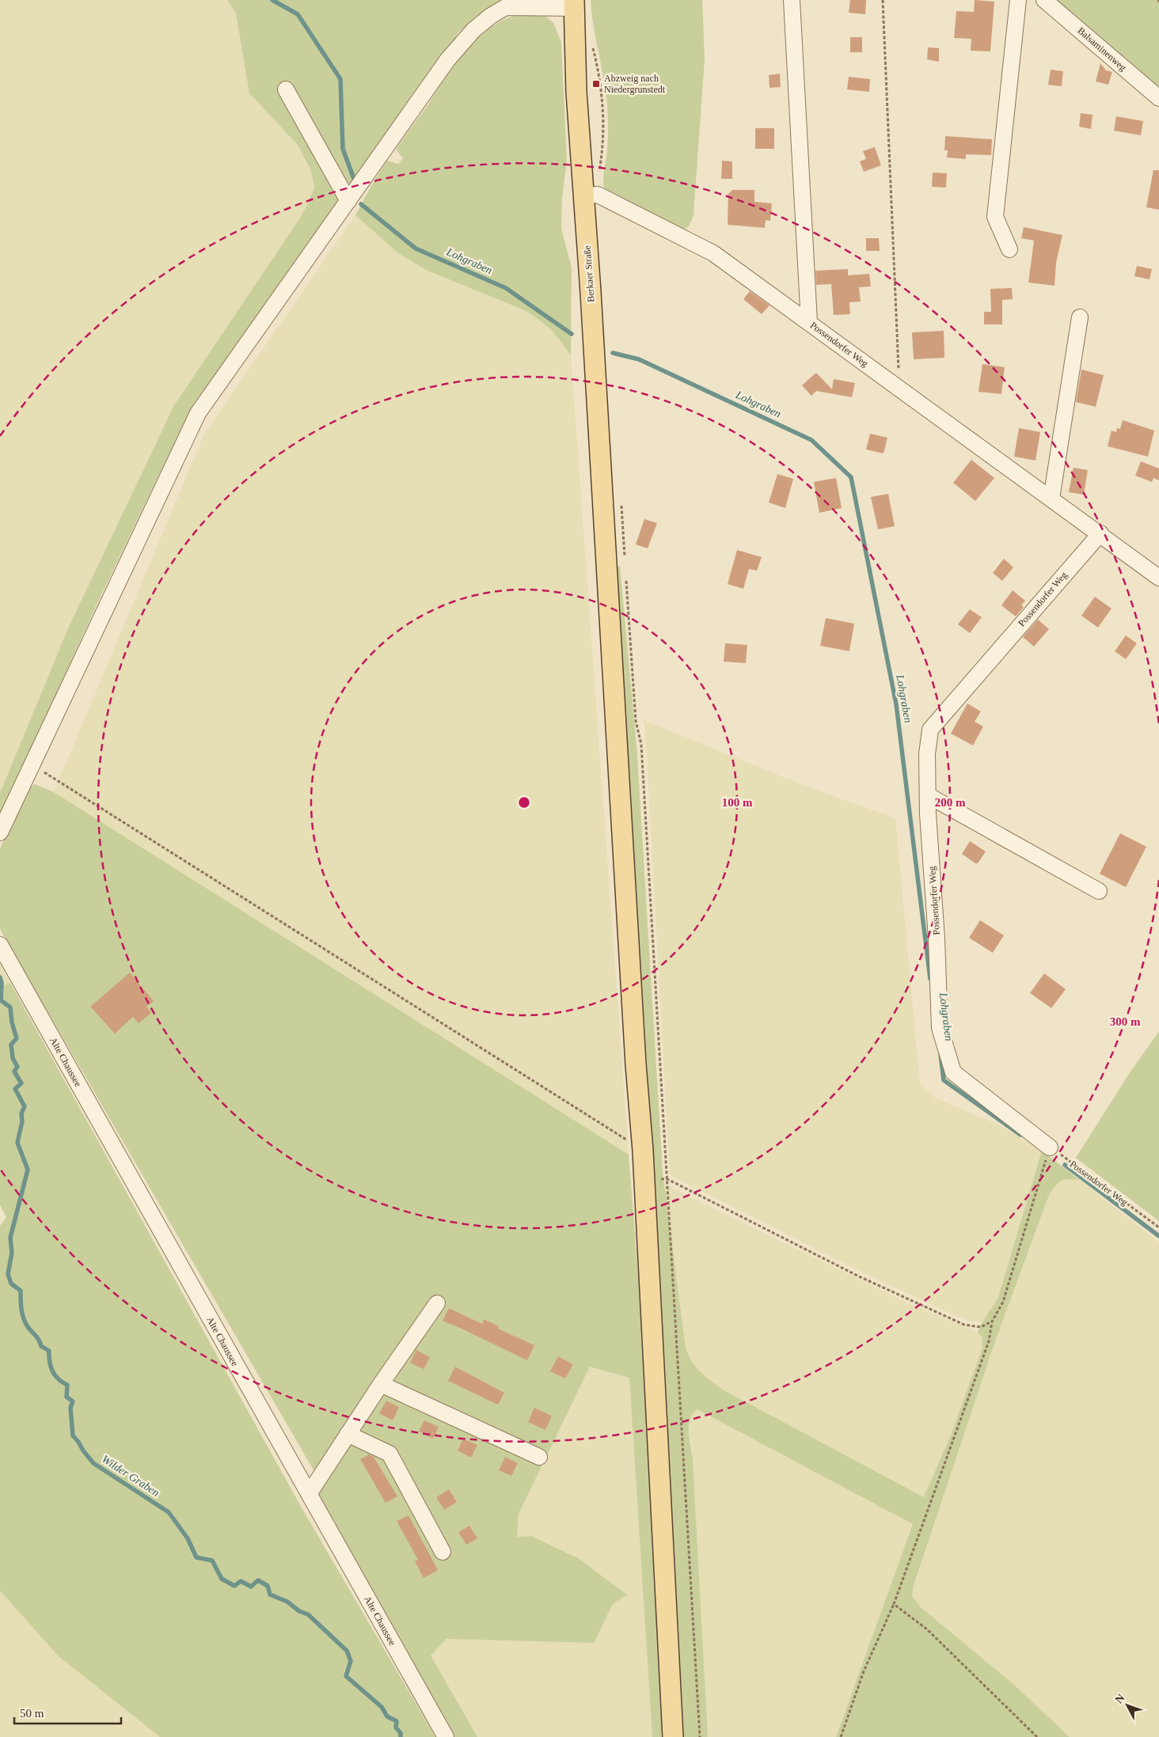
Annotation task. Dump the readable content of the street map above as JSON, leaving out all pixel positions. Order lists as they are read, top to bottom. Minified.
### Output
{"streets":{"main road":["Berkaer Straße"],"street":["Balsaminenweg","Possendorfer Weg","Alte Chaussee"]},"crossings":[["Berkaer Straße","Possendorfer Weg"]],"water":["Lohgraben","Wilder Graben"],"places":{"transit":["Abzweig nach Niedergrunstedt"]},"scale_bar":"50 m","north":"top left","rings":["100 m","200 m","300 m"]}
